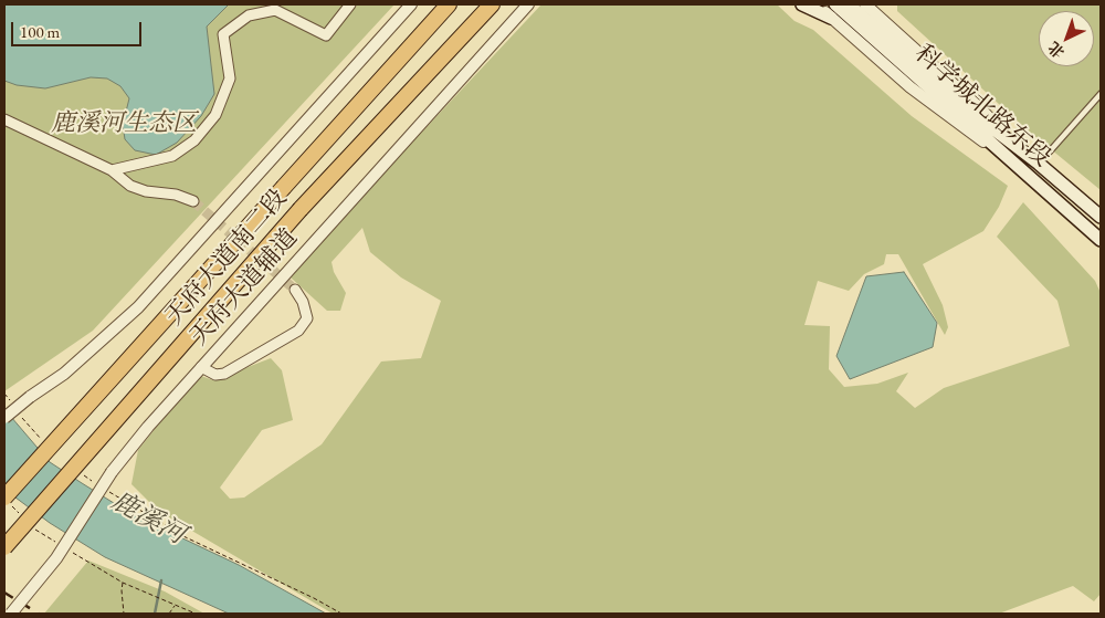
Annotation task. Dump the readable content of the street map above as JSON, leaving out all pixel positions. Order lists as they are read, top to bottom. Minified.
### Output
{"streets":{"highway":["天府大道南二段"],"main road":["科学城北路东段"],"street":["天府大道辅道"]},"water":["鹿溪河"],"parks":["鹿溪河生态区"],"scale_bar":"100 m","north":"bottom left"}
